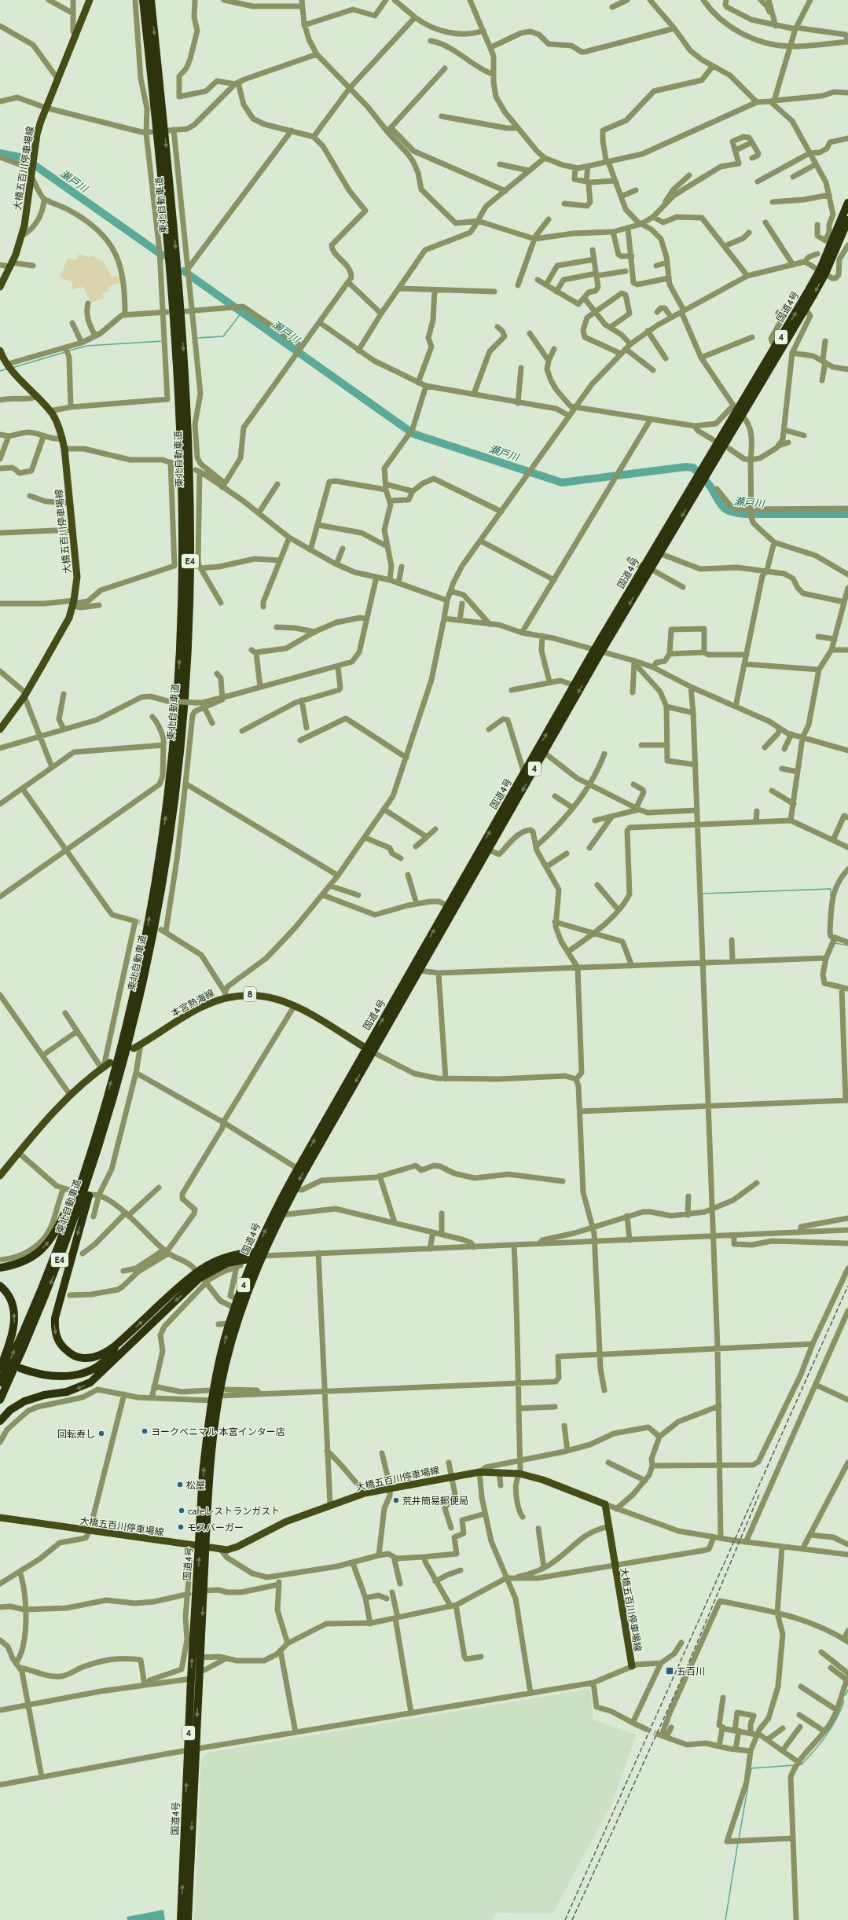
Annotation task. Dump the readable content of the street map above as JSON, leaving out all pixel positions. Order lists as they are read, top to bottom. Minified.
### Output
{"streets":{"highway":["東北自動車道","国道4号","4","E4"],"main road":["大橋五百川停車場線","8","本宮熱海線"]},"crossings":[["大橋五百川停車場線","国道4号"],["国道4号","本宮熱海線"]],"water":["瀬戸川"],"places":{"other":["ヨークベニマル 本宮インター店","回転寿し","松屋","荒井簡易郵便局","cafeレストランガスト","モスバーガー"],"transit":["五百川"]}}
